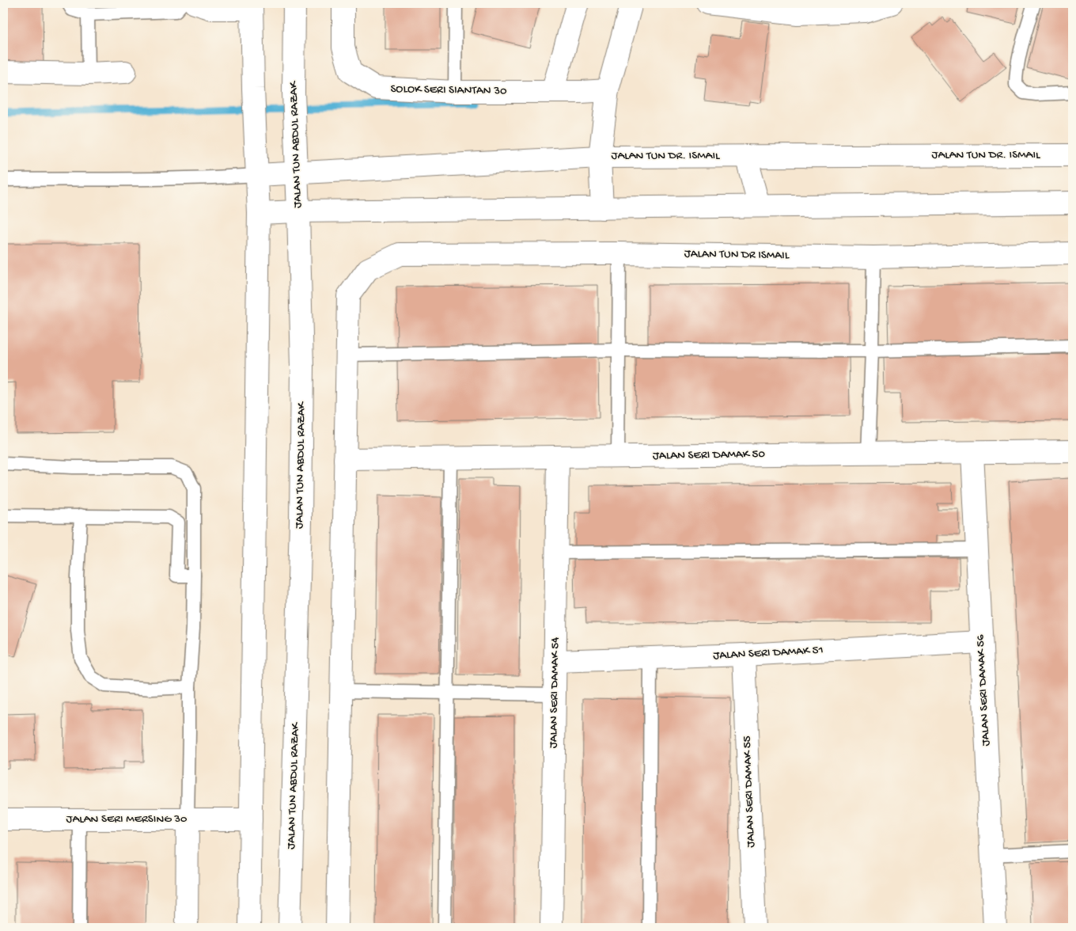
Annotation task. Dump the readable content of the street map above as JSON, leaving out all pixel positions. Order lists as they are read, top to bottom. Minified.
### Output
{"streets":{"street":["SOLOK SERI SIANTAN 30","JALAN TUN ABDUL RAZAK","JALAN TUN DR. ISMAIL","JALAN TUN DR ISMAIL","JALAN SERI DAMAK 50","JALAN SERI DAMAK 51","JALAN SERI DAMAK 56","JALAN SERI DAMAK 54","JALAN SERI DAMAK 55","JALAN SERI MERSING 30"]},"crossings":[["JALAN TUN ABDUL RAZAK","JALAN TUN DR. ISMAIL"],["JALAN SERI DAMAK 50","JALAN SERI DAMAK 56"],["JALAN SERI DAMAK 50","JALAN SERI DAMAK 54"],["JALAN SERI DAMAK 51","JALAN SERI DAMAK 56"],["JALAN SERI DAMAK 51","JALAN SERI DAMAK 54"],["JALAN SERI DAMAK 51","JALAN SERI DAMAK 55"]]}
